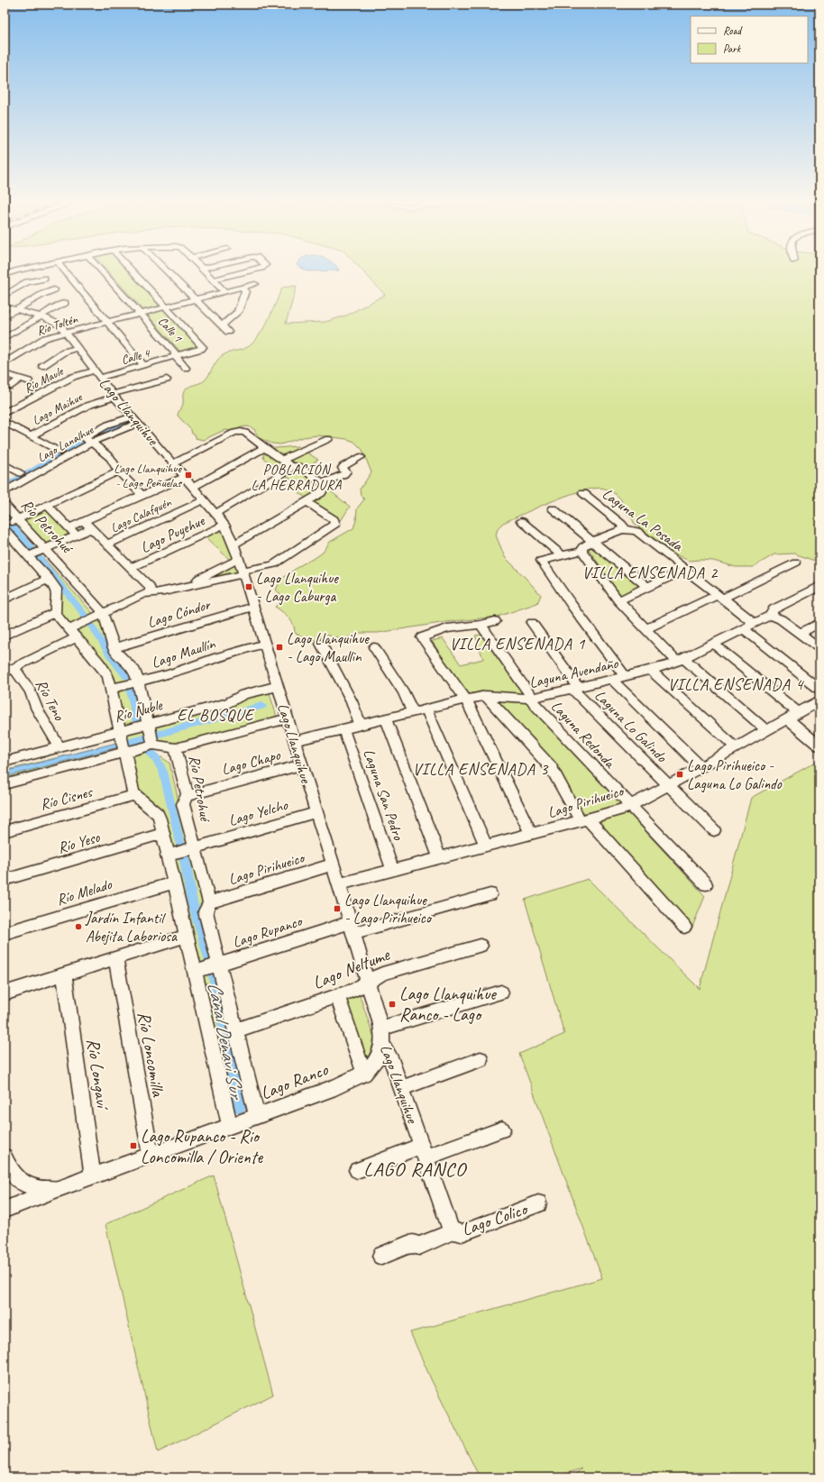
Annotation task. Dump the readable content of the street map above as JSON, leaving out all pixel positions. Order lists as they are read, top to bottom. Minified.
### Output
{"streets":{"street":["Río Toltén","Calle 1","Calle 4","Río Maule","Lago Maihue","Lago Llanquihue","Lago Lanalhue","Lago Calafquén","Laguna La Posada","Río Petrohué","Lago Puyehue","Lago Cóndor","Lago Maullín","Laguna Avendaño","Río Teno","Río Ñuble","Laguna Lo Galindo","Laguna Redonda","Lago Chapo","Laguna San Pedro","Río Cisnes","Lago Pirihueico","Lago Yelcho","Río Yeso","Río Melado","Lago Rupanco","Lago Neltume","Río Loncomilla","Río Longaví","Lago Ranco","Lago Colico"]},"crossings":[["Río Toltén","Calle 1"],["Río Toltén","Calle 4"],["Río Toltén","Lago Llanquihue"],["Calle 1","Calle 4"],["Calle 4","Río Maule"],["Calle 4","Lago Llanquihue"],["Río Maule","Lago Llanquihue"],["Lago Maihue","Lago Llanquihue"],["Lago Llanquihue","Lago Lanalhue"],["Lago Llanquihue","Lago Calafquén"],["Lago Llanquihue","Lago Puyehue"],["Lago Llanquihue","Lago Cóndor"],["Lago Llanquihue","Lago Maullín"],["Lago Llanquihue","Laguna Avendaño"],["Lago Llanquihue","Río Ñuble"],["Lago Llanquihue","Lago Chapo"],["Lago Llanquihue","Lago Pirihueico"],["Lago Llanquihue","Lago Yelcho"],["Lago Llanquihue","Lago Rupanco"],["Lago Llanquihue","Lago Neltume"],["Lago Llanquihue","Lago Ranco"],["Lago Llanquihue","Lago Colico"],["Laguna La Posada","Laguna Avendaño"],["Río Petrohué","Lago Cóndor"],["Río Petrohué","Lago Maullín"],["Río Petrohué","Río Ñuble"],["Río Petrohué","Lago Chapo"],["Río Petrohué","Lago Pirihueico"],["Río Petrohué","Lago Yelcho"],["Río Petrohué","Lago Rupanco"],["Río Petrohué","Lago Neltume"],["Río Petrohué","Lago Ranco"],["Laguna Avendaño","Laguna Lo Galindo"],["Laguna Avendaño","Laguna Redonda"],["Laguna Avendaño","Laguna San Pedro"],["Río Teno","Río Ñuble"],["Laguna Lo Galindo","Lago Pirihueico"],["Laguna Redonda","Lago Pirihueico"],["Laguna San Pedro","Lago Pirihueico"],["Río Loncomilla","Lago Ranco"],["Río Longaví","Lago Ranco"]],"districts":["POBLACIÓN LA HERRADURA","VILLA ENSENADA 2","VILLA ENSENADA 1","VILLA ENSENADA 4","EL BOSQUE","VILLA ENSENADA 3","LAGO RANCO"],"water":["Canal Denavi Sur"],"places":{"transit":["Lago Llanquihue - Lago Peñuelas","Lago Llanquihue - Lago Caburga","Lago Llanquihue - Lago Maullin","Lago Pirihueico - Laguna Lo Galindo","Lago Llanquihue - Lago Pirihueico","Lago Llanquihue Ranco - Lago","Lago Rupanco - Rio Loncomilla / Oriente"],"other":["Jardín Infantil Abejita Laboriosa"]},"legend":["Road","Park"]}
